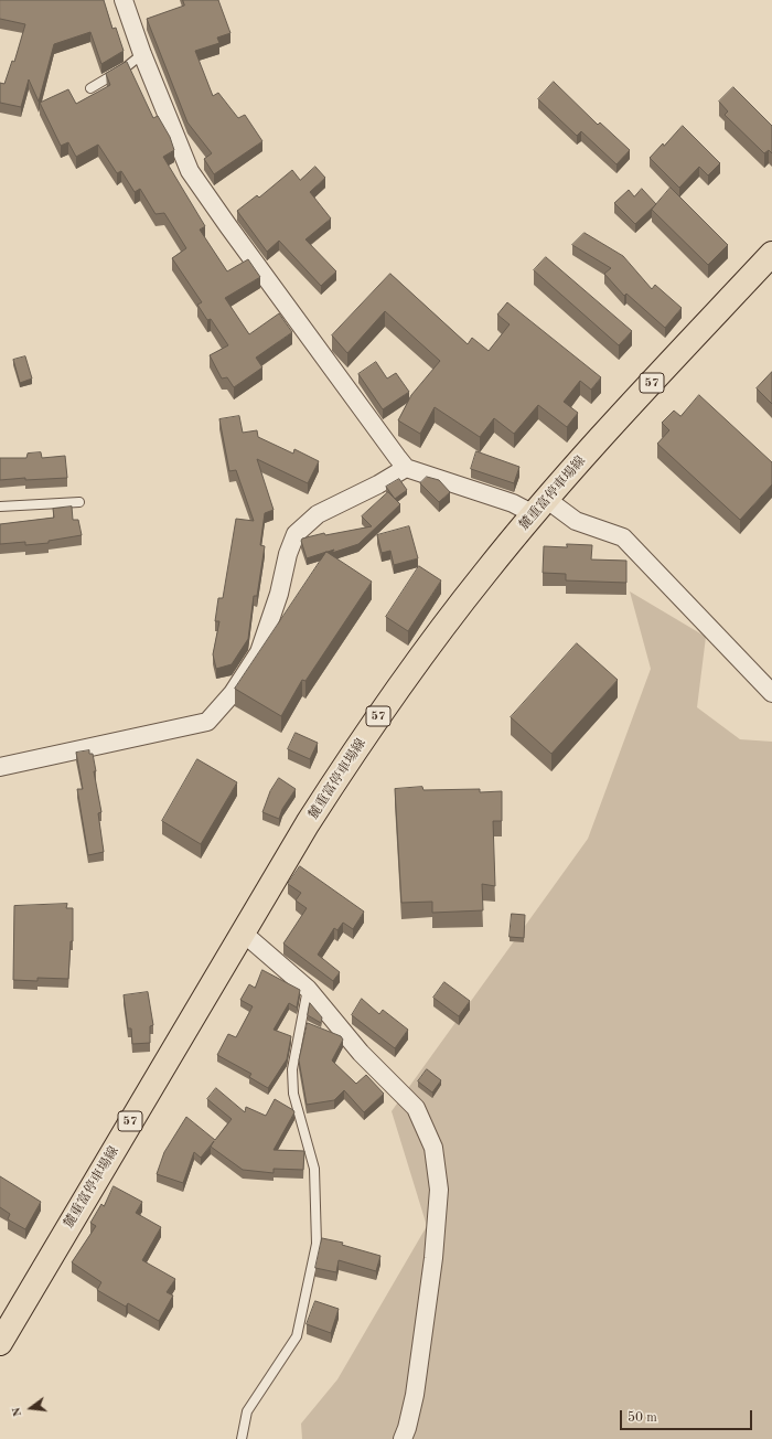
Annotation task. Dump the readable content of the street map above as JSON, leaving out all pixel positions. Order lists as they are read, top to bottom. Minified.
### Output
{"streets":{"main road":["57","麓重富停車場線"]},"scale_bar":"50 m","north":"left"}
